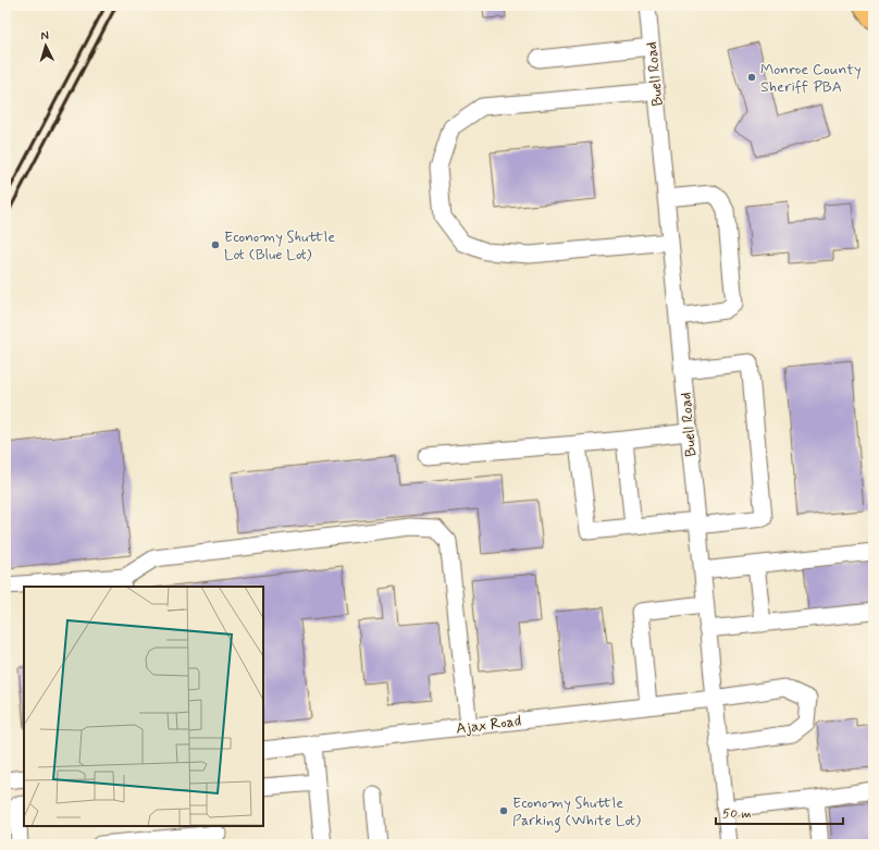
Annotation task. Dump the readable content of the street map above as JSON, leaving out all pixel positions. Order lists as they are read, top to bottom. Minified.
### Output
{"streets":{"street":["Buell Road","Ajax Road"]},"crossings":[["Buell Road","Ajax Road"]],"places":["Monroe County Sheriff PBA","Economy Shuttle Lot (Blue Lot)","Economy Shuttle Parking (White Lot)"],"scale_bar":"50 m","north":"top"}
